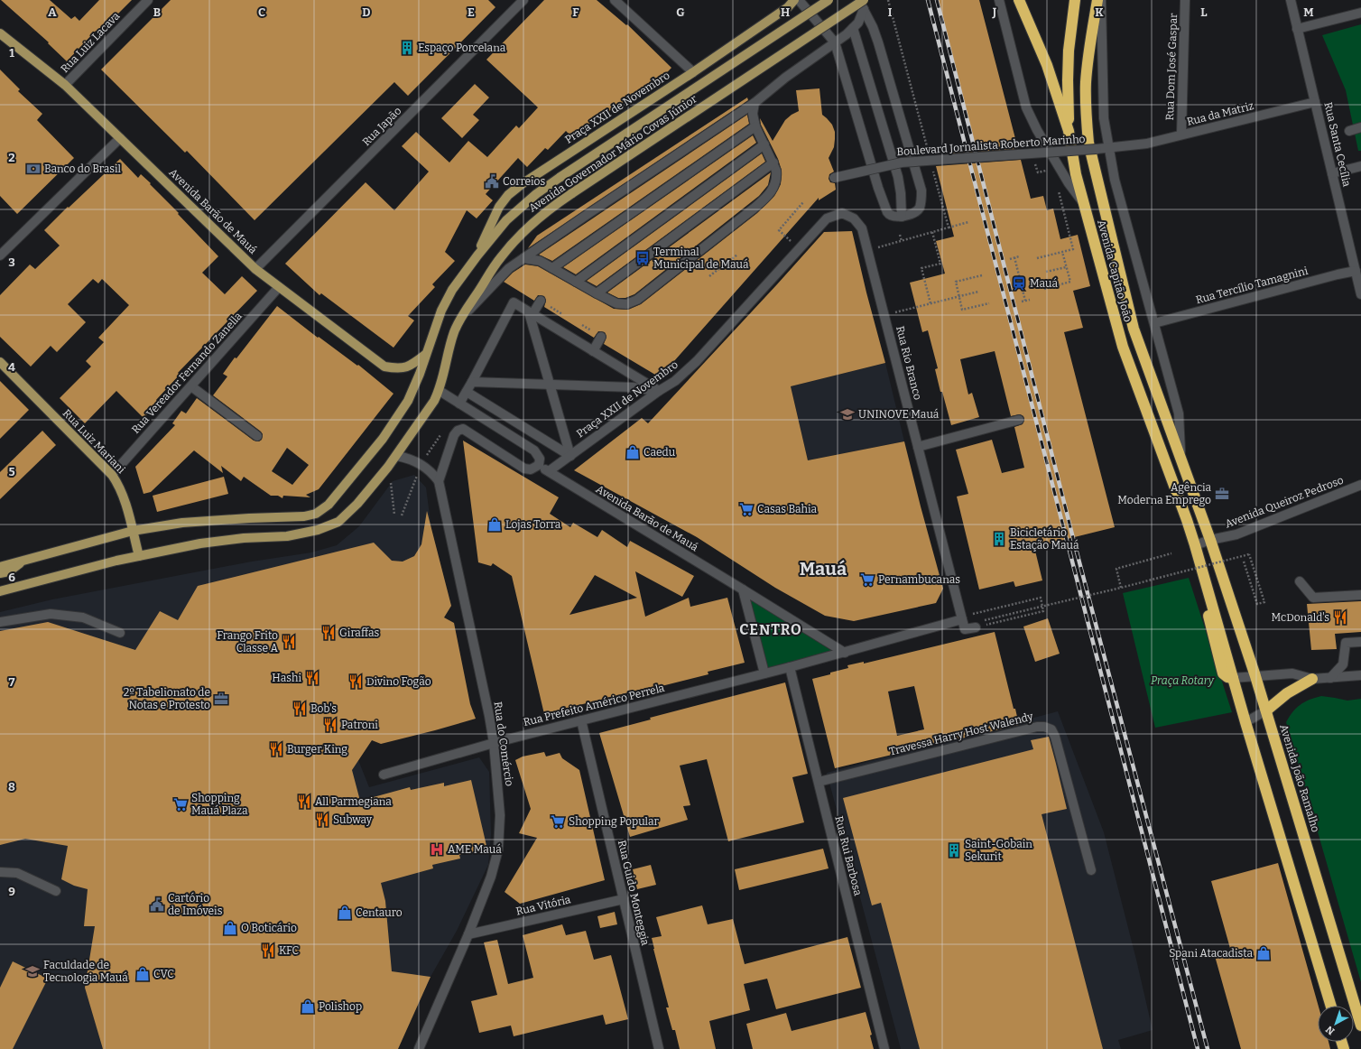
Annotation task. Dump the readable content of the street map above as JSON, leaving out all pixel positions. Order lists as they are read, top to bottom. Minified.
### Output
{"streets":{"highway":["Avenida Capitão João","Avenida João Ramalho"],"main road":["Praça XXII de Novembro","Avenida Governador Mário Covas Júnior","Avenida Barão de Mauá","Rua Luiz Mariani"],"street":["Rua Luiz Lacava","Rua Dom José Gaspar","Rua da Matriz","Rua Japão","Rua Santa Cecília","Boulevard Jornalista Roberto Marinho","Rua Tercílio Tamagnini","Rua Rio Branco","Rua Vereador Fernando Zanella","Avenida Queiroz Pedroso","Rua Prefeito Américo Perrela","Travessa Harry Host Walendy","Rua do Comércio","Rua Rui Barbosa","Rua Guido Monteggia","Rua Vitória"]},"crossings":[["Rua Luiz Lacava","Avenida Barão de Mauá"],["Rua Dom José Gaspar","Rua da Matriz"],["Praça XXII de Novembro","Avenida Governador Mário Covas Júnior"],["Praça XXII de Novembro","Avenida Barão de Mauá"],["Praça XXII de Novembro","Rua Rio Branco"],["Rua da Matriz","Rua Santa Cecília"],["Rua da Matriz","Boulevard Jornalista Roberto Marinho"],["Rua Japão","Avenida Barão de Mauá"],["Rua Santa Cecília","Rua Tercílio Tamagnini"],["Avenida Governador Mário Covas Júnior","Avenida Barão de Mauá"],["Avenida Governador Mário Covas Júnior","Rua Luiz Mariani"],["Avenida Barão de Mauá","Rua Vereador Fernando Zanella"],["Avenida Barão de Mauá","Rua Prefeito Américo Perrela"],["Avenida Capitão João","Avenida Queiroz Pedroso"],["Avenida Capitão João","Avenida João Ramalho"],["Rua Rio Branco","Rua Prefeito Américo Perrela"],["Rua Vereador Fernando Zanella","Rua Luiz Mariani"],["Avenida Queiroz Pedroso","Avenida João Ramalho"],["Rua Prefeito Américo Perrela","Rua do Comércio"],["Rua Prefeito Américo Perrela","Rua Rui Barbosa"],["Rua Prefeito Américo Perrela","Rua Guido Monteggia"],["Travessa Harry Host Walendy","Rua Rui Barbosa"],["Rua do Comércio","Rua Vitória"],["Rua Guido Monteggia","Rua Vitória"]],"districts":["Mauá","CENTRO"],"parks":["Praça Rotary"],"places":{"building":["Espaço Porcelana","Bicicletário Estação Mauá","Saint-Gobain Sekurit"],"bank":["Banco do Brasil"],"public building":["Correios","Cartório de Imóveis"],"bus stop":["Terminal Municipal de Mauá"],"station":["Mauá"],"school or university":["UNINOVE Mauá","Faculdade de Tecnologia Mauá"],"shop":["Caedu","Lojas Torra","Centauro","O Boticário","Spani Atacadista","CVC","Polishop"],"office":["Agência Moderna Emprego","2º Tabelionato de Notas e Protesto"],"supermarket":["Casas Bahia","Pernambucanas","Shopping Mauá Plaza","Shopping Popular"],"restaurant":["McDonald's","Giraffas","Frango Frito Classe A","Hashi","Divino Fogão","Bob's","Patroni","Burger King","All Parmegiana","Subway","KFC"],"hospital":["AME Mauá"]},"north":"bottom left","grid":{"columns":["A","B","C","D","E","F","G","H","I","J","K","L","M"],"rows":["1","2","3","4","5","6","7","8","9"]}}
